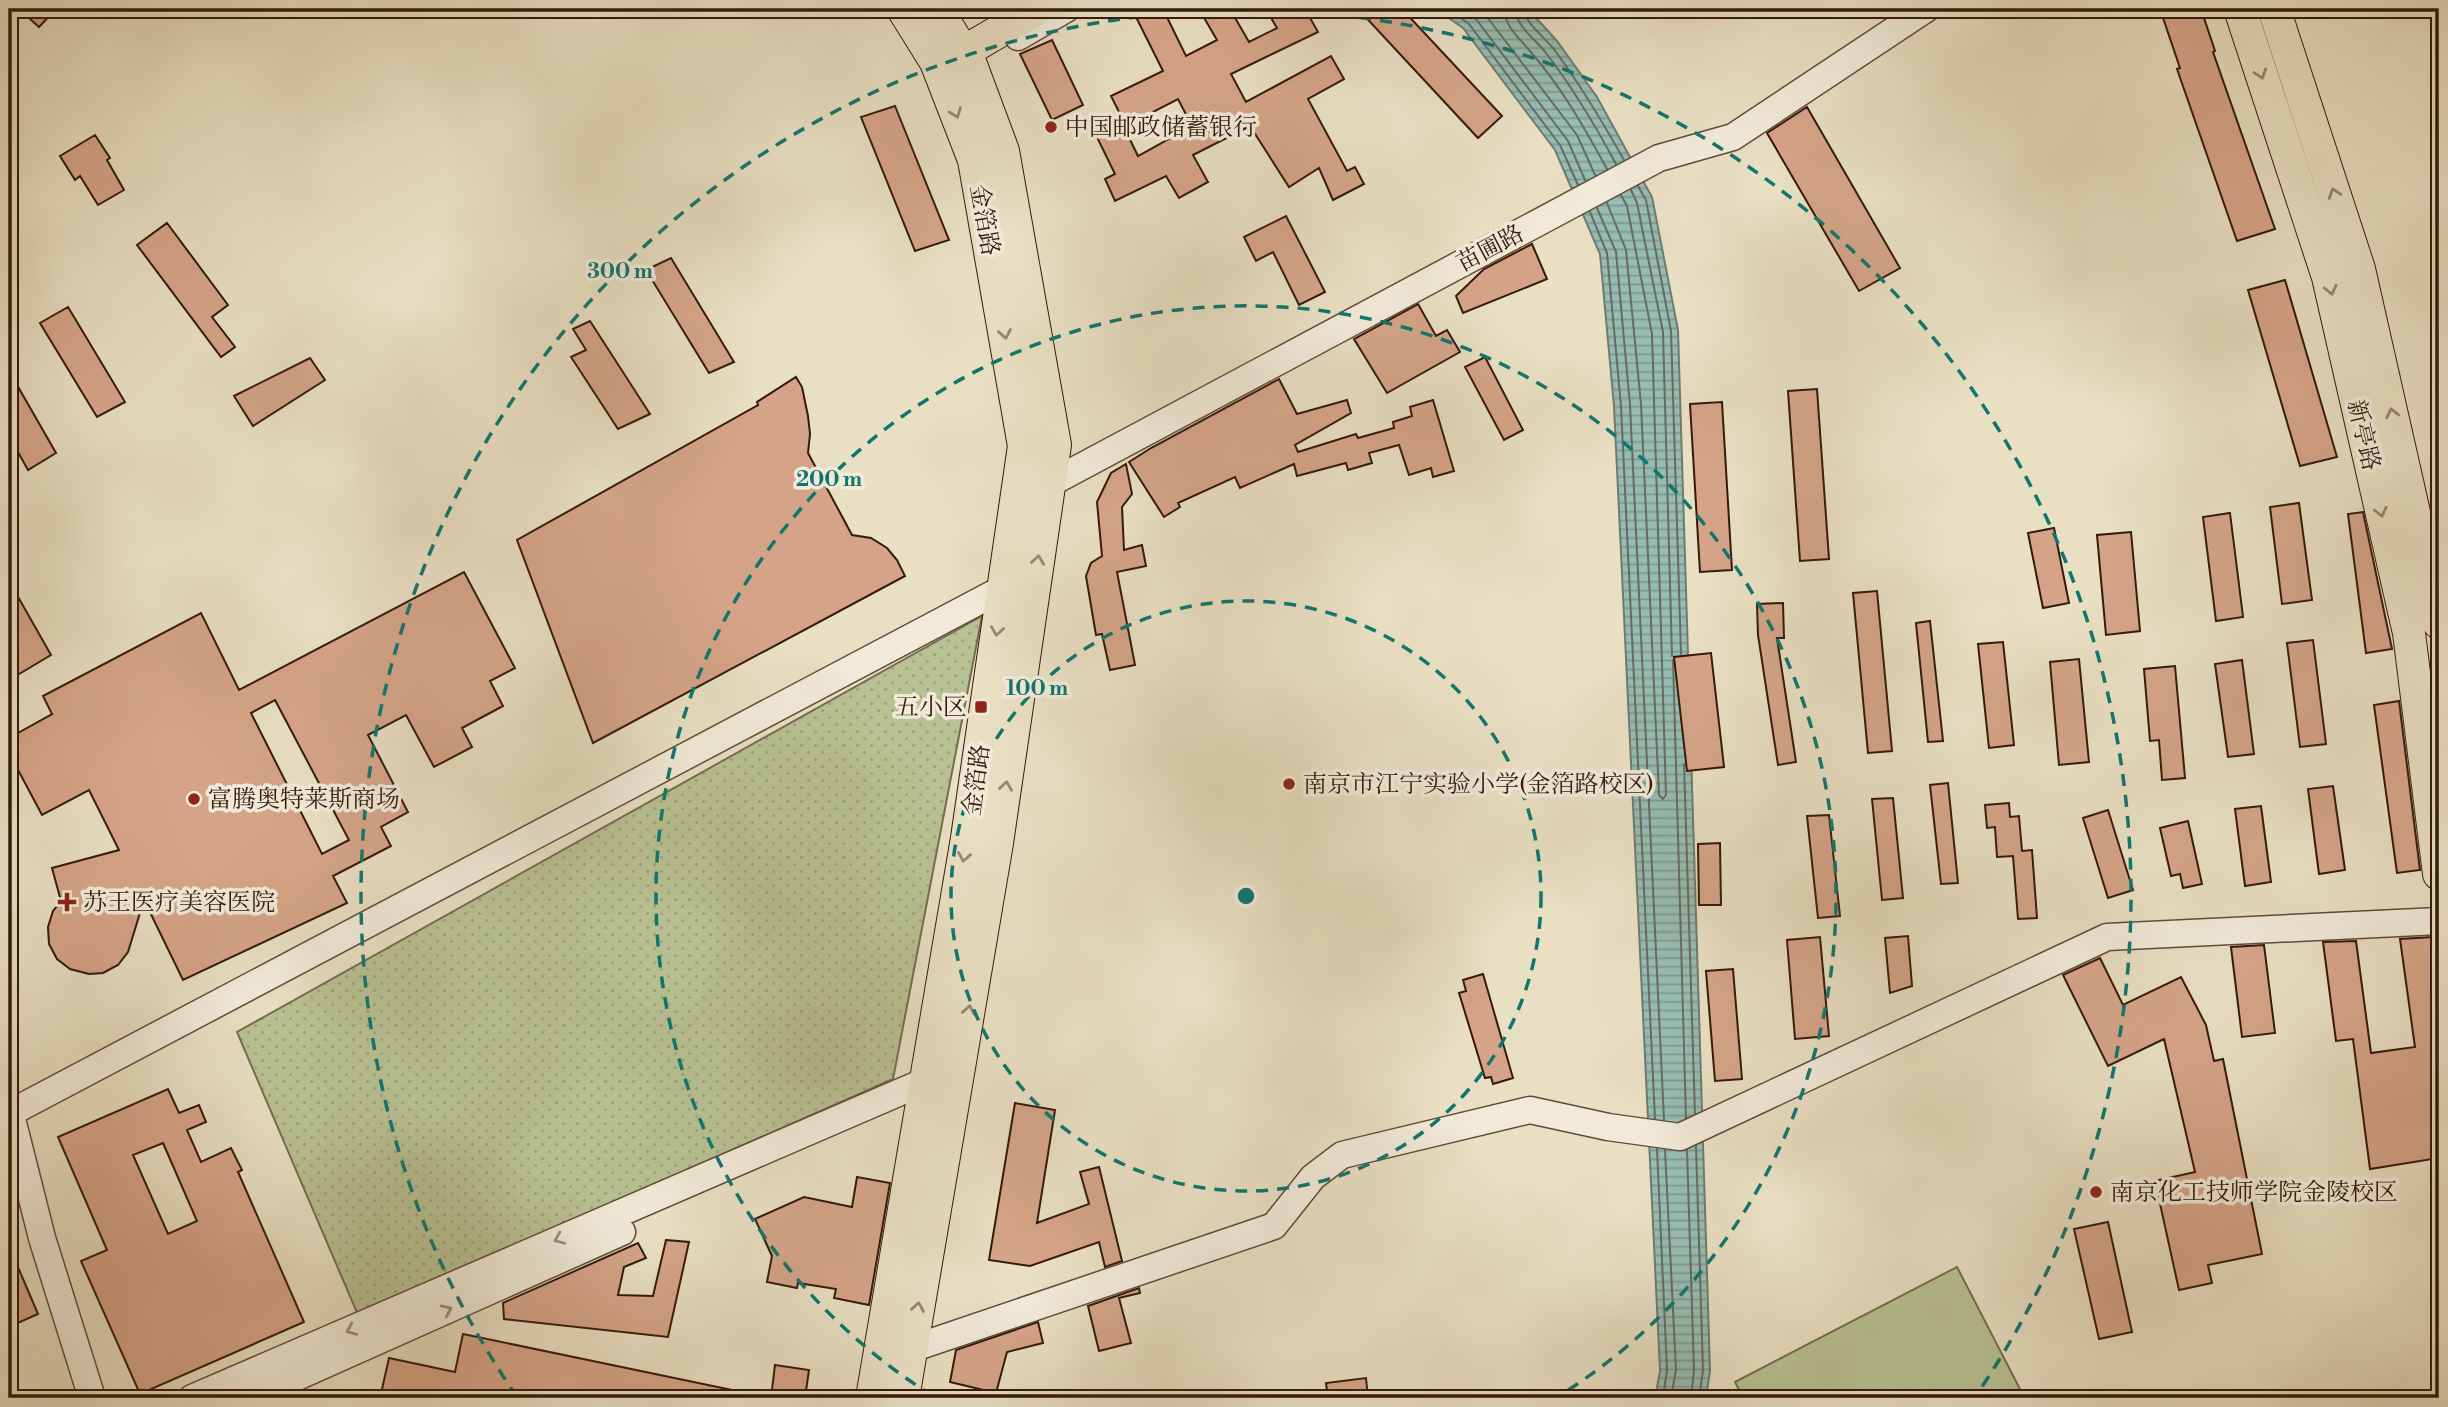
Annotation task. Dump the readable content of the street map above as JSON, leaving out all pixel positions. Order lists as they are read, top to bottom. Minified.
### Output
{"streets":{"main road":["金箔路","新亭路"],"street":["苗圃路"]},"crossings":[["金箔路","苗圃路"]],"places":{"other":["中国邮政储蓄银行","南京市江宁实验小学(金箔路校区)","富腾奥特莱斯商场","南京化工技师学院金陵校区"],"transit":["五小区"],"health":["苏王医疗美容医院"]},"rings":["300 m","200 m","100 m"]}
